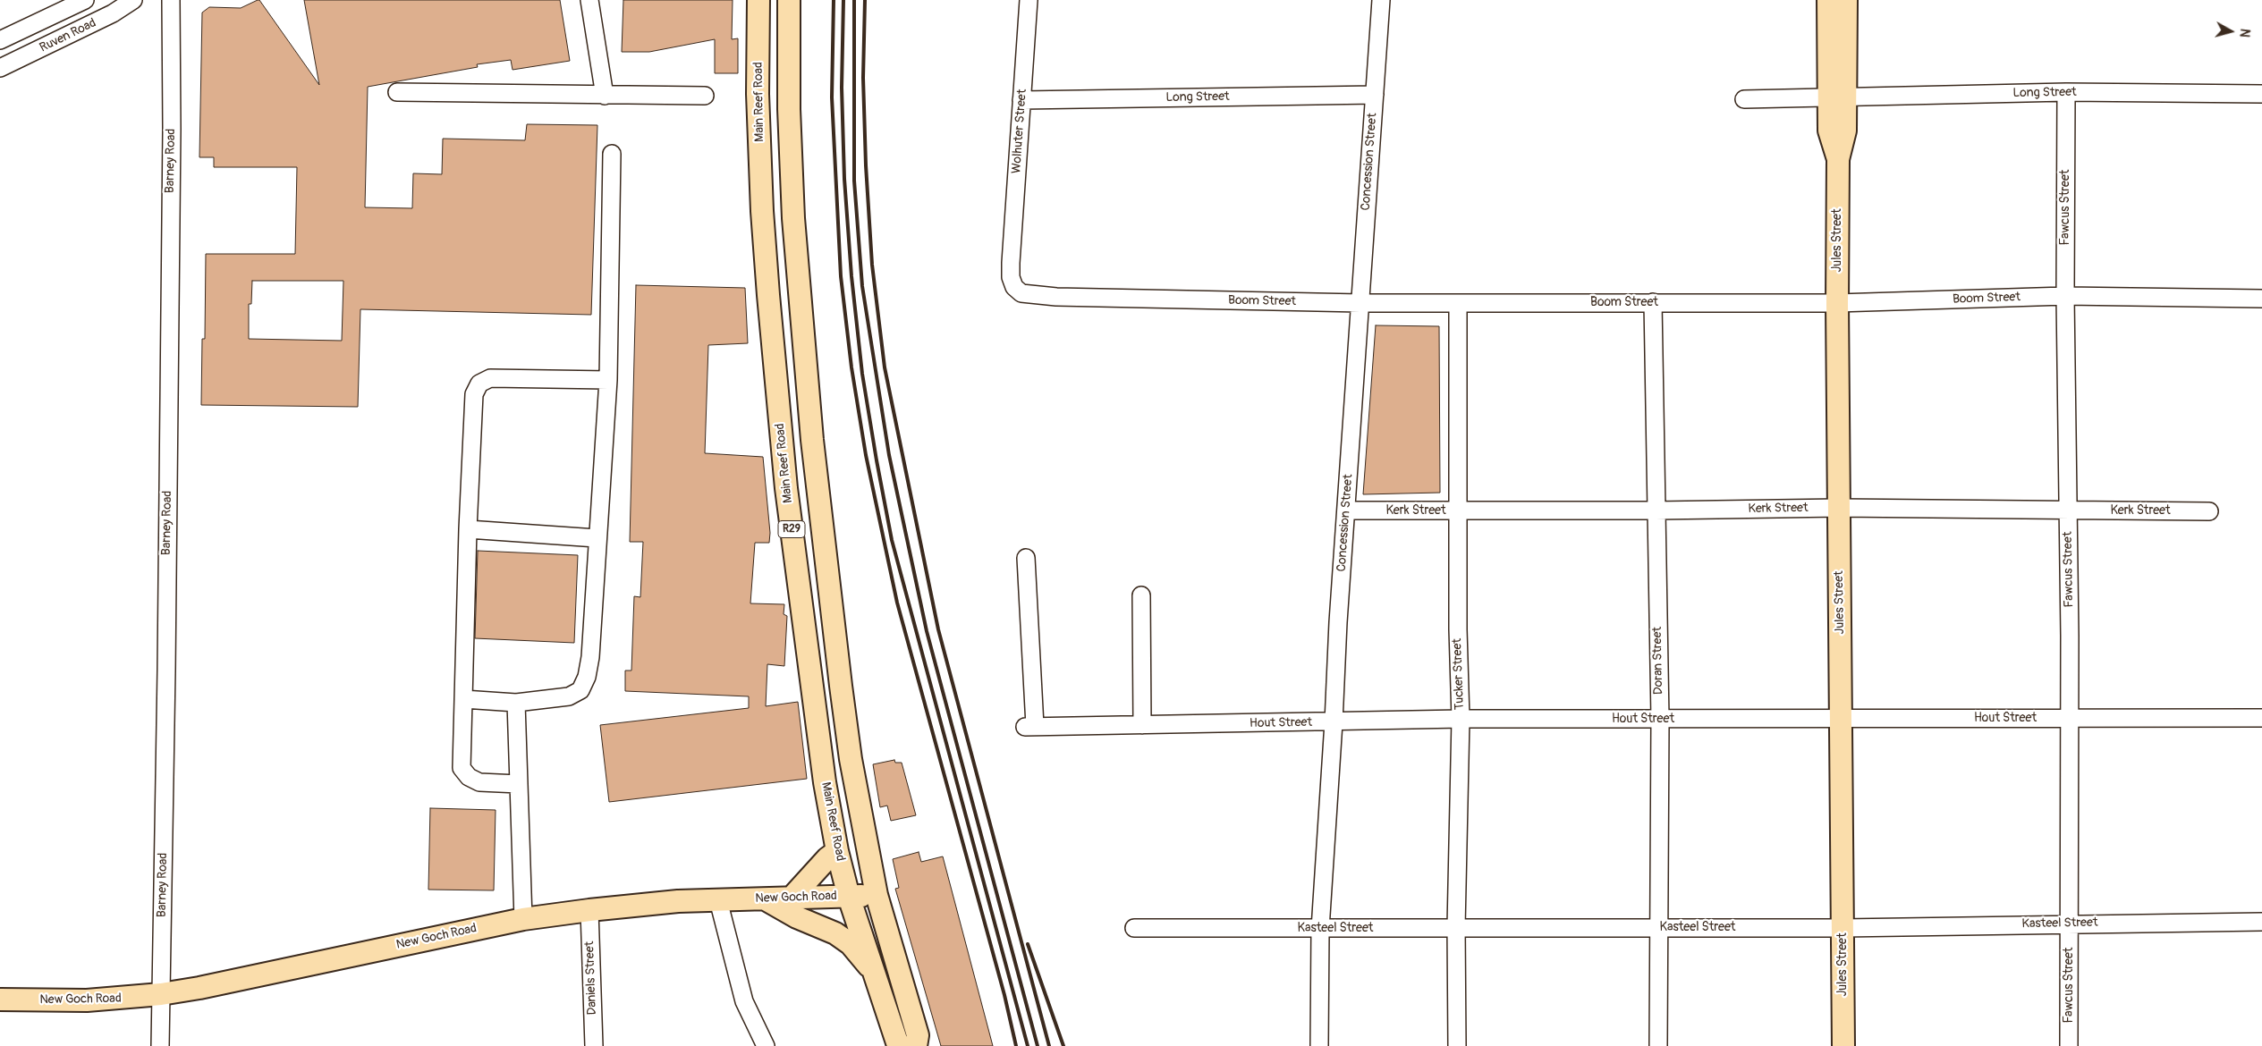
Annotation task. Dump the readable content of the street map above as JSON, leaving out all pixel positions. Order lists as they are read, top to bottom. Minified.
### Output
{"streets":{"main road":["Main Reef Road","Jules Street","R29","New Goch Road"],"street":["Ruven Road","Long Street","Wolhuter Street","Barney Road","Concession Street","Fawcus Street","Boom Street","Kerk Street","Doran Street","Tucker Street","Hout Street","Kasteel Street","Daniels Street"]},"crossings":[["Long Street","Wolhuter Street"],["Long Street","Concession Street"],["Long Street","Fawcus Street"],["Long Street","Jules Street"],["Main Reef Road","New Goch Road"],["Wolhuter Street","Boom Street"],["Barney Road","New Goch Road"],["Concession Street","Boom Street"],["Concession Street","Kerk Street"],["Concession Street","Hout Street"],["Concession Street","Kasteel Street"],["Fawcus Street","Boom Street"],["Fawcus Street","Kerk Street"],["Fawcus Street","Hout Street"],["Fawcus Street","Kasteel Street"],["Jules Street","Boom Street"],["Jules Street","Kerk Street"],["Jules Street","Hout Street"],["Jules Street","Kasteel Street"],["Boom Street","Doran Street"],["Boom Street","Tucker Street"],["Kerk Street","Doran Street"],["Kerk Street","Tucker Street"],["R29","New Goch Road"],["Doran Street","Hout Street"],["Doran Street","Kasteel Street"],["Tucker Street","Hout Street"],["Tucker Street","Kasteel Street"],["New Goch Road","Daniels Street"]],"north":"right"}
